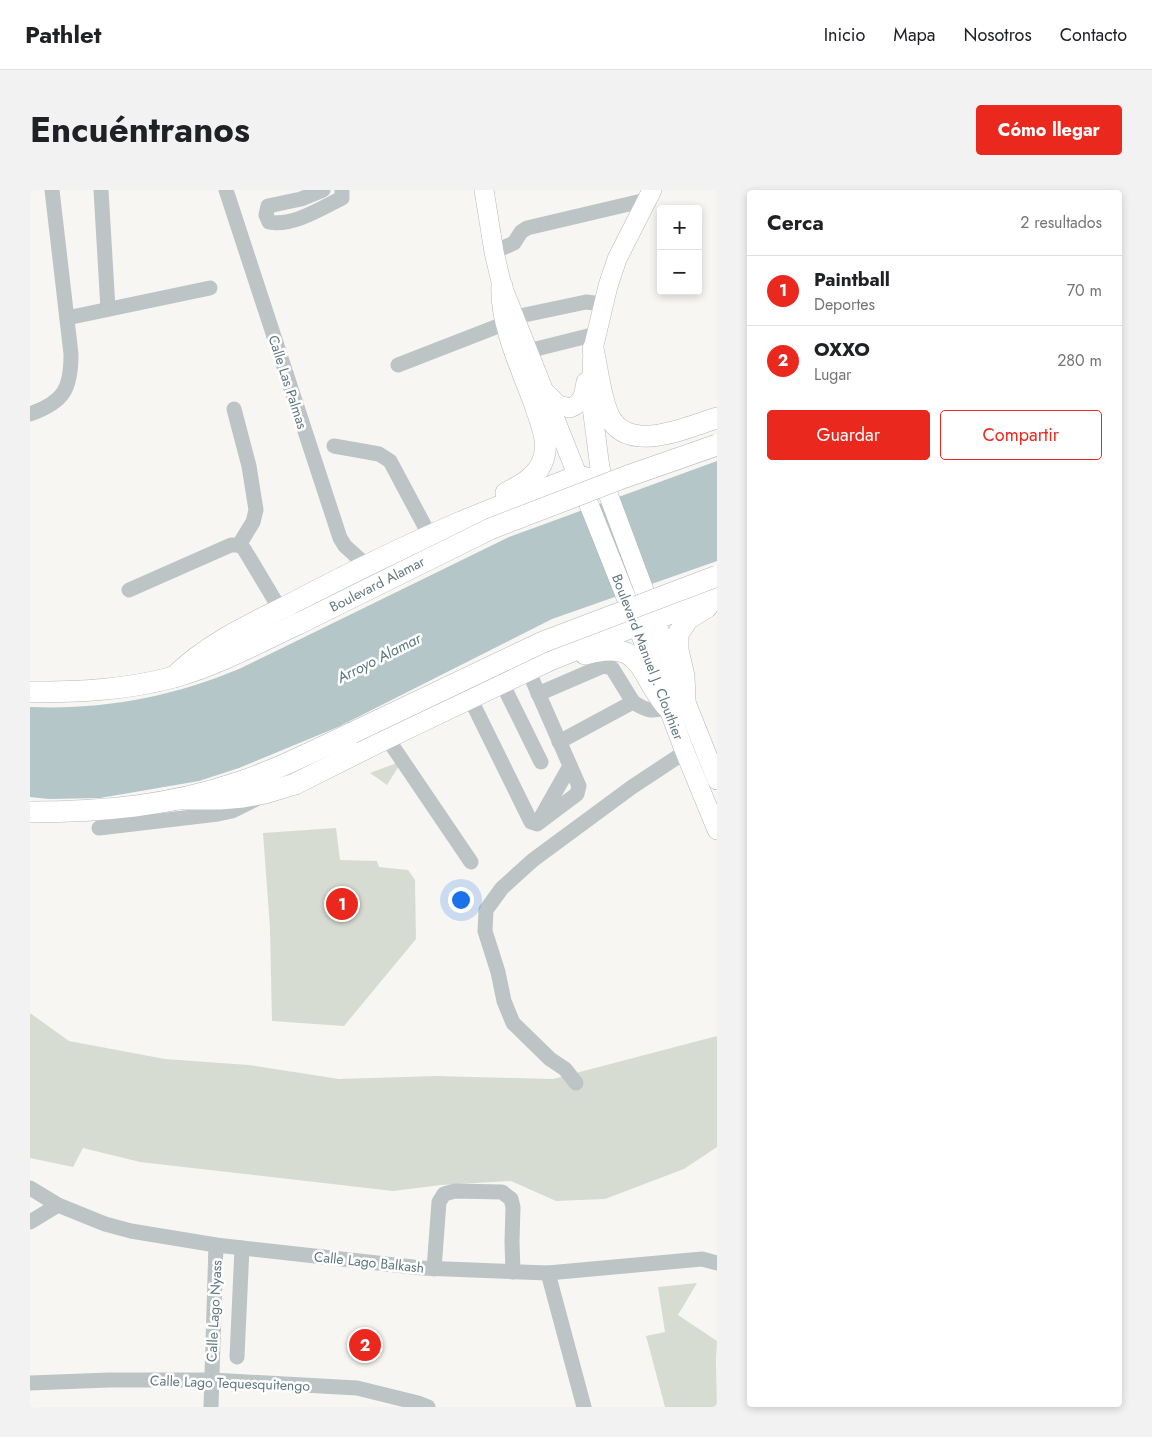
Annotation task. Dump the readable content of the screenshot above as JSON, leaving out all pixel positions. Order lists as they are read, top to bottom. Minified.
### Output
{"streets":{"highway":["Boulevard Alamar"],"main road":["Boulevard Manuel J. Clouthier"],"street":["Calle Las Palmas","Calle Lago Balkash","Calle Lago Nyass","Calle Lago Tequesquitengo"]},"crossings":[["Calle Lago Balkash","Calle Lago Nyass"],["Calle Lago Nyass","Calle Lago Tequesquitengo"]],"water":["Arroyo Alamar"],"page":{"header":"Pathlet","nav":["Inicio","Mapa","Nosotros","Contacto"],"title":"Encuéntranos","buttons":["Cómo llegar",["Guardar","Compartir"]],"heading":["Cerca","2 resultados"],"map_buttons":["+","−"],"list":[{"mark":"1","name":"Paintball","note":"Deportes","value":"70 m"},{"mark":"2","name":"OXXO","note":"Lugar","value":"280 m"}],"pins":["1","2"]}}
